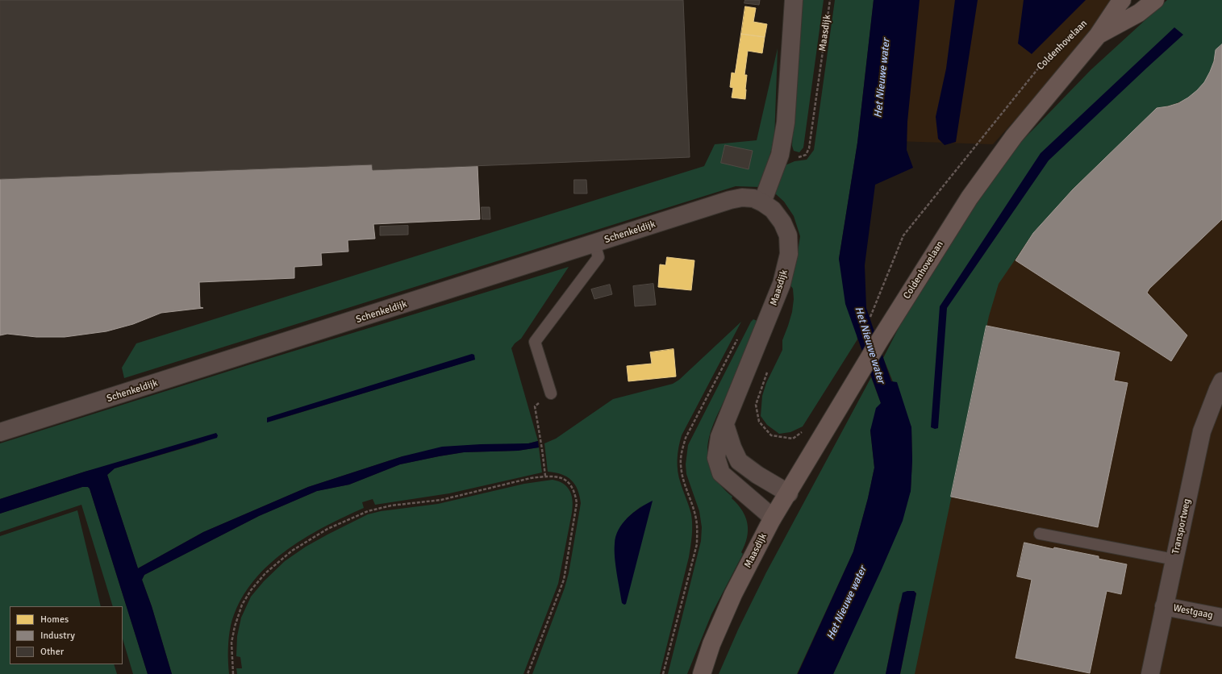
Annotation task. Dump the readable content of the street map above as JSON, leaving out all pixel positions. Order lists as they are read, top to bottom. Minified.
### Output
{"streets":{"main road":["Maasdijk","Coldenhovelaan"],"street":["Schenkeldijk","Transportweg","Westgaag"]},"crossings":[["Maasdijk","Coldenhovelaan"],["Maasdijk","Schenkeldijk"],["Transportweg","Westgaag"]],"water":["Het Nieuwe water"],"legend":["Homes","Industry","Other"]}
